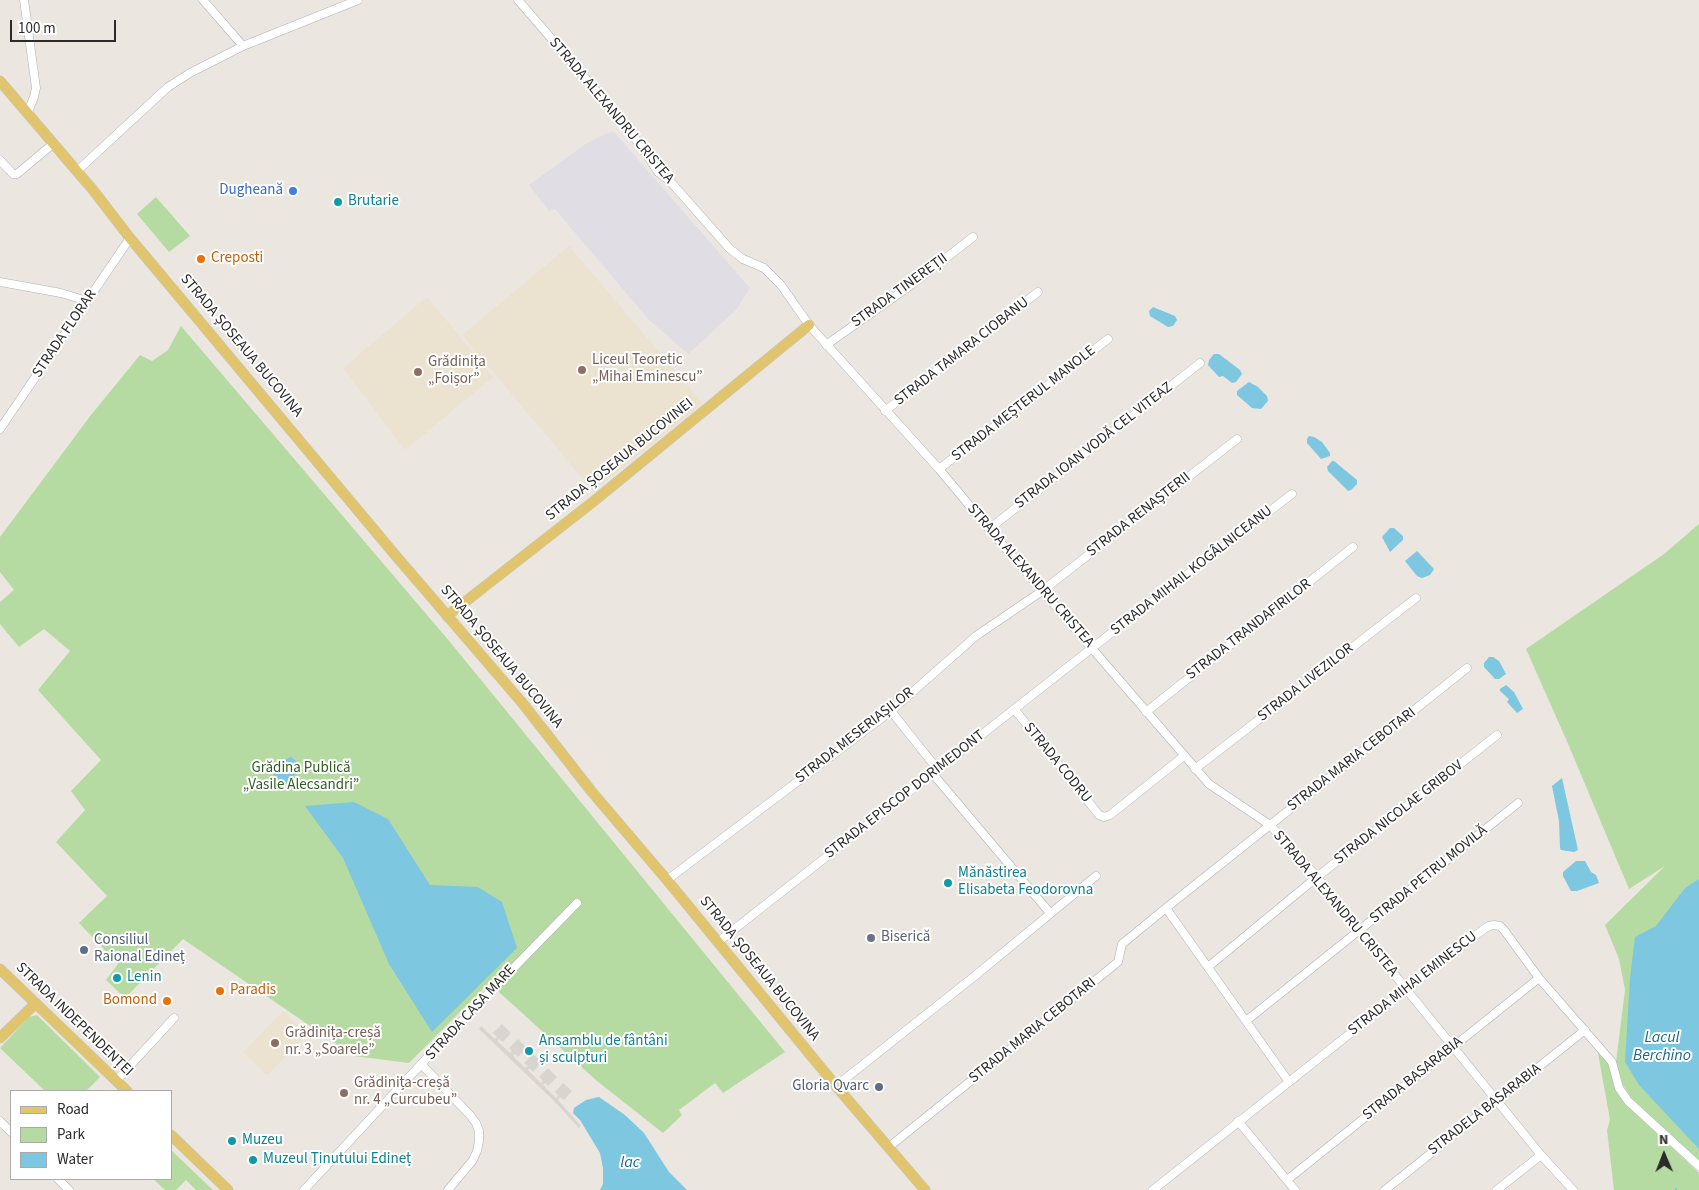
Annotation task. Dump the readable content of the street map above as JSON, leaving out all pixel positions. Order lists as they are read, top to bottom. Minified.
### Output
{"streets":{"main road":["STRADA ȘOSEAUA BUCOVINA","STRADA ȘOSEAUA BUCOVINEI","STRADA INDEPENDENȚEI"],"street":["STRADA ALEXANDRU CRISTEA","STRADA TINEREȚII","STRADA FLORAR","STRADA TAMARA CIOBANU","STRADA MEȘTERUL MANOLE","STRADA IOAN VODĂ CEL VITEAZ","STRADA RENAȘTERII","STRADA MIHAIL KOGÂLNICEANU","STRADA TRANDAFIRILOR","STRADA LIVEZILOR","STRADA MESERIAȘILOR","STRADA MARIA CEBOTARI","STRADA CODRU","STRADA EPISCOP DORIMEDONT","STRADA NICOLAE GRIBOV","STRADA PETRU MOVILĂ","STRADA MIHAI EMINESCU","STRADA CASA MARE","STRADA BASARABIA","STRADELA BASARABIA"]},"crossings":[["STRADA ALEXANDRU CRISTEA","STRADA TINEREȚII"],["STRADA ALEXANDRU CRISTEA","STRADA TAMARA CIOBANU"],["STRADA ALEXANDRU CRISTEA","STRADA MEȘTERUL MANOLE"],["STRADA ALEXANDRU CRISTEA","STRADA IOAN VODĂ CEL VITEAZ"],["STRADA ALEXANDRU CRISTEA","STRADA ȘOSEAUA BUCOVINEI"],["STRADA ALEXANDRU CRISTEA","STRADA RENAȘTERII"],["STRADA ALEXANDRU CRISTEA","STRADA MIHAIL KOGÂLNICEANU"],["STRADA ALEXANDRU CRISTEA","STRADA TRANDAFIRILOR"],["STRADA ALEXANDRU CRISTEA","STRADA LIVEZILOR"],["STRADA ALEXANDRU CRISTEA","STRADA MESERIAȘILOR"],["STRADA ALEXANDRU CRISTEA","STRADA MARIA CEBOTARI"],["STRADA ALEXANDRU CRISTEA","STRADA CODRU"],["STRADA ALEXANDRU CRISTEA","STRADA EPISCOP DORIMEDONT"],["STRADA ALEXANDRU CRISTEA","STRADA NICOLAE GRIBOV"],["STRADA ALEXANDRU CRISTEA","STRADA PETRU MOVILĂ"],["STRADA ALEXANDRU CRISTEA","STRADA MIHAI EMINESCU"],["STRADA ALEXANDRU CRISTEA","STRADA BASARABIA"],["STRADA ALEXANDRU CRISTEA","STRADELA BASARABIA"],["STRADA FLORAR","STRADA ȘOSEAUA BUCOVINA"],["STRADA ȘOSEAUA BUCOVINA","STRADA ȘOSEAUA BUCOVINEI"],["STRADA ȘOSEAUA BUCOVINA","STRADA MESERIAȘILOR"],["STRADA ȘOSEAUA BUCOVINA","STRADA MARIA CEBOTARI"],["STRADA ȘOSEAUA BUCOVINA","STRADA EPISCOP DORIMEDONT"],["STRADA RENAȘTERII","STRADA MESERIAȘILOR"],["STRADA MIHAIL KOGÂLNICEANU","STRADA EPISCOP DORIMEDONT"],["STRADA CODRU","STRADA EPISCOP DORIMEDONT"],["STRADA MIHAI EMINESCU","STRADA BASARABIA"],["STRADA MIHAI EMINESCU","STRADELA BASARABIA"]],"water":["Lacul Berchino","lac"],"parks":["Grădina Publică „Vasile Alecsandri”"],"places":["Dugheană","Brutarie","Creposti","Liceul Teoretic „Mihai Eminescu”","Grădinița „Foișor”","Mănăstirea Elisabeta Feodorovna","Biserică","Consiliul Raional Edineț","Lenin","Paradis","Bomond","Grădinița-creșă nr. 3 „Soarele”","Ansamblu de fântâni și sculpturi","Gloria Qvarc","Grădinița-creșă nr. 4 „Curcubeu”","Muzeu","Muzeul Ținutului Edineț"],"legend":["Road","Park","Water"],"scale_bar":"100 m","north":"top"}
